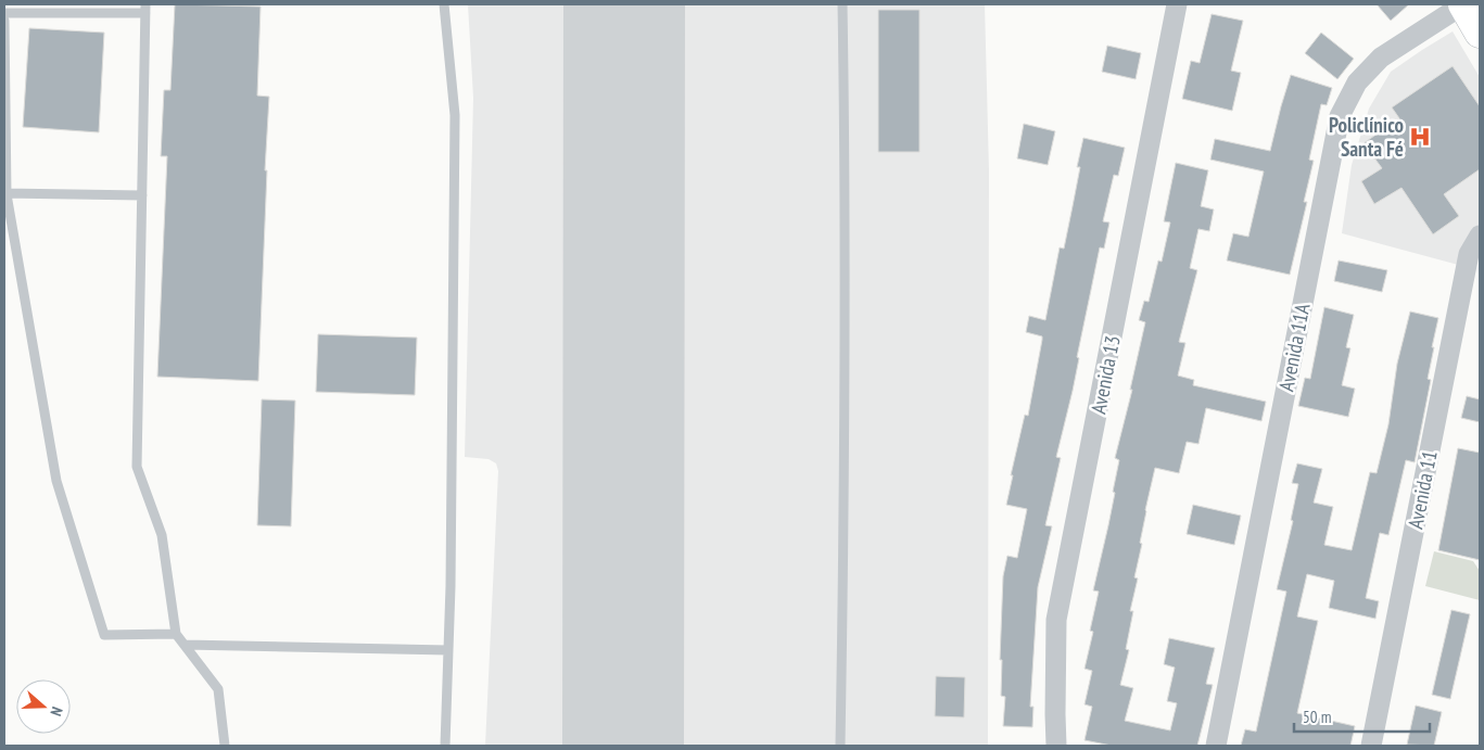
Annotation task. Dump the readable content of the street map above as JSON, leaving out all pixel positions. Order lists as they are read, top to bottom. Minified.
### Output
{"streets":{"street":["Avenida 11A","Avenida 13","Avenida 11"]},"places":{"hospital":["Policlínico Santa Fé"]},"scale_bar":"50 m","north":"right"}
